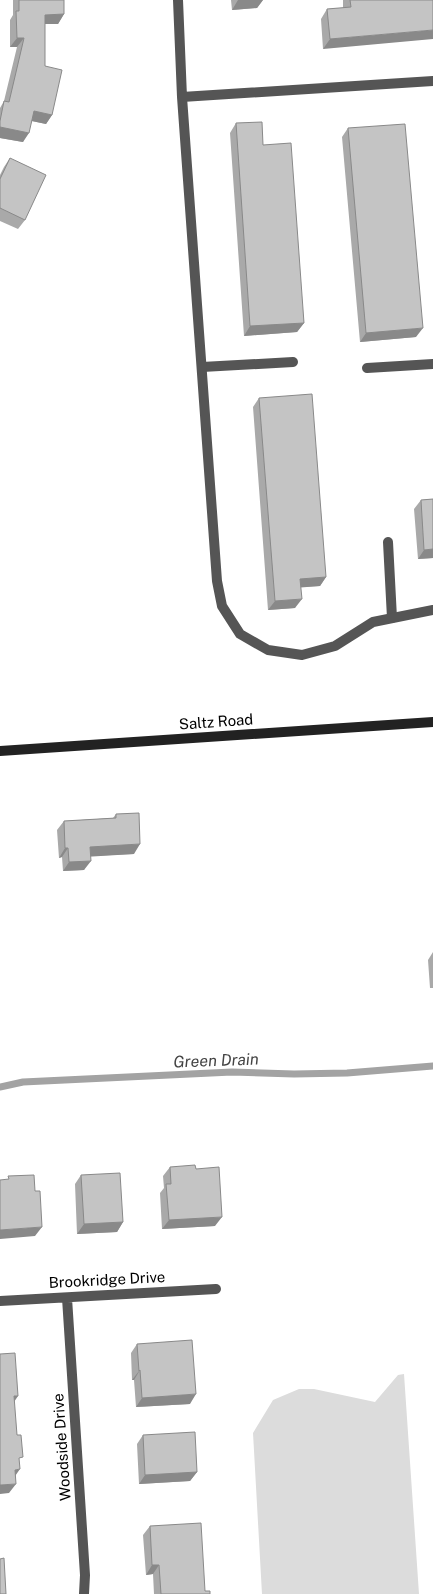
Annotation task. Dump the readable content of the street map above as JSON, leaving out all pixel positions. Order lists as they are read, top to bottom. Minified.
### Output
{"streets":{"street":["Saltz Road","Brookridge Drive","Woodside Drive"]},"crossings":[["Brookridge Drive","Woodside Drive"]],"water":["Green Drain"]}
